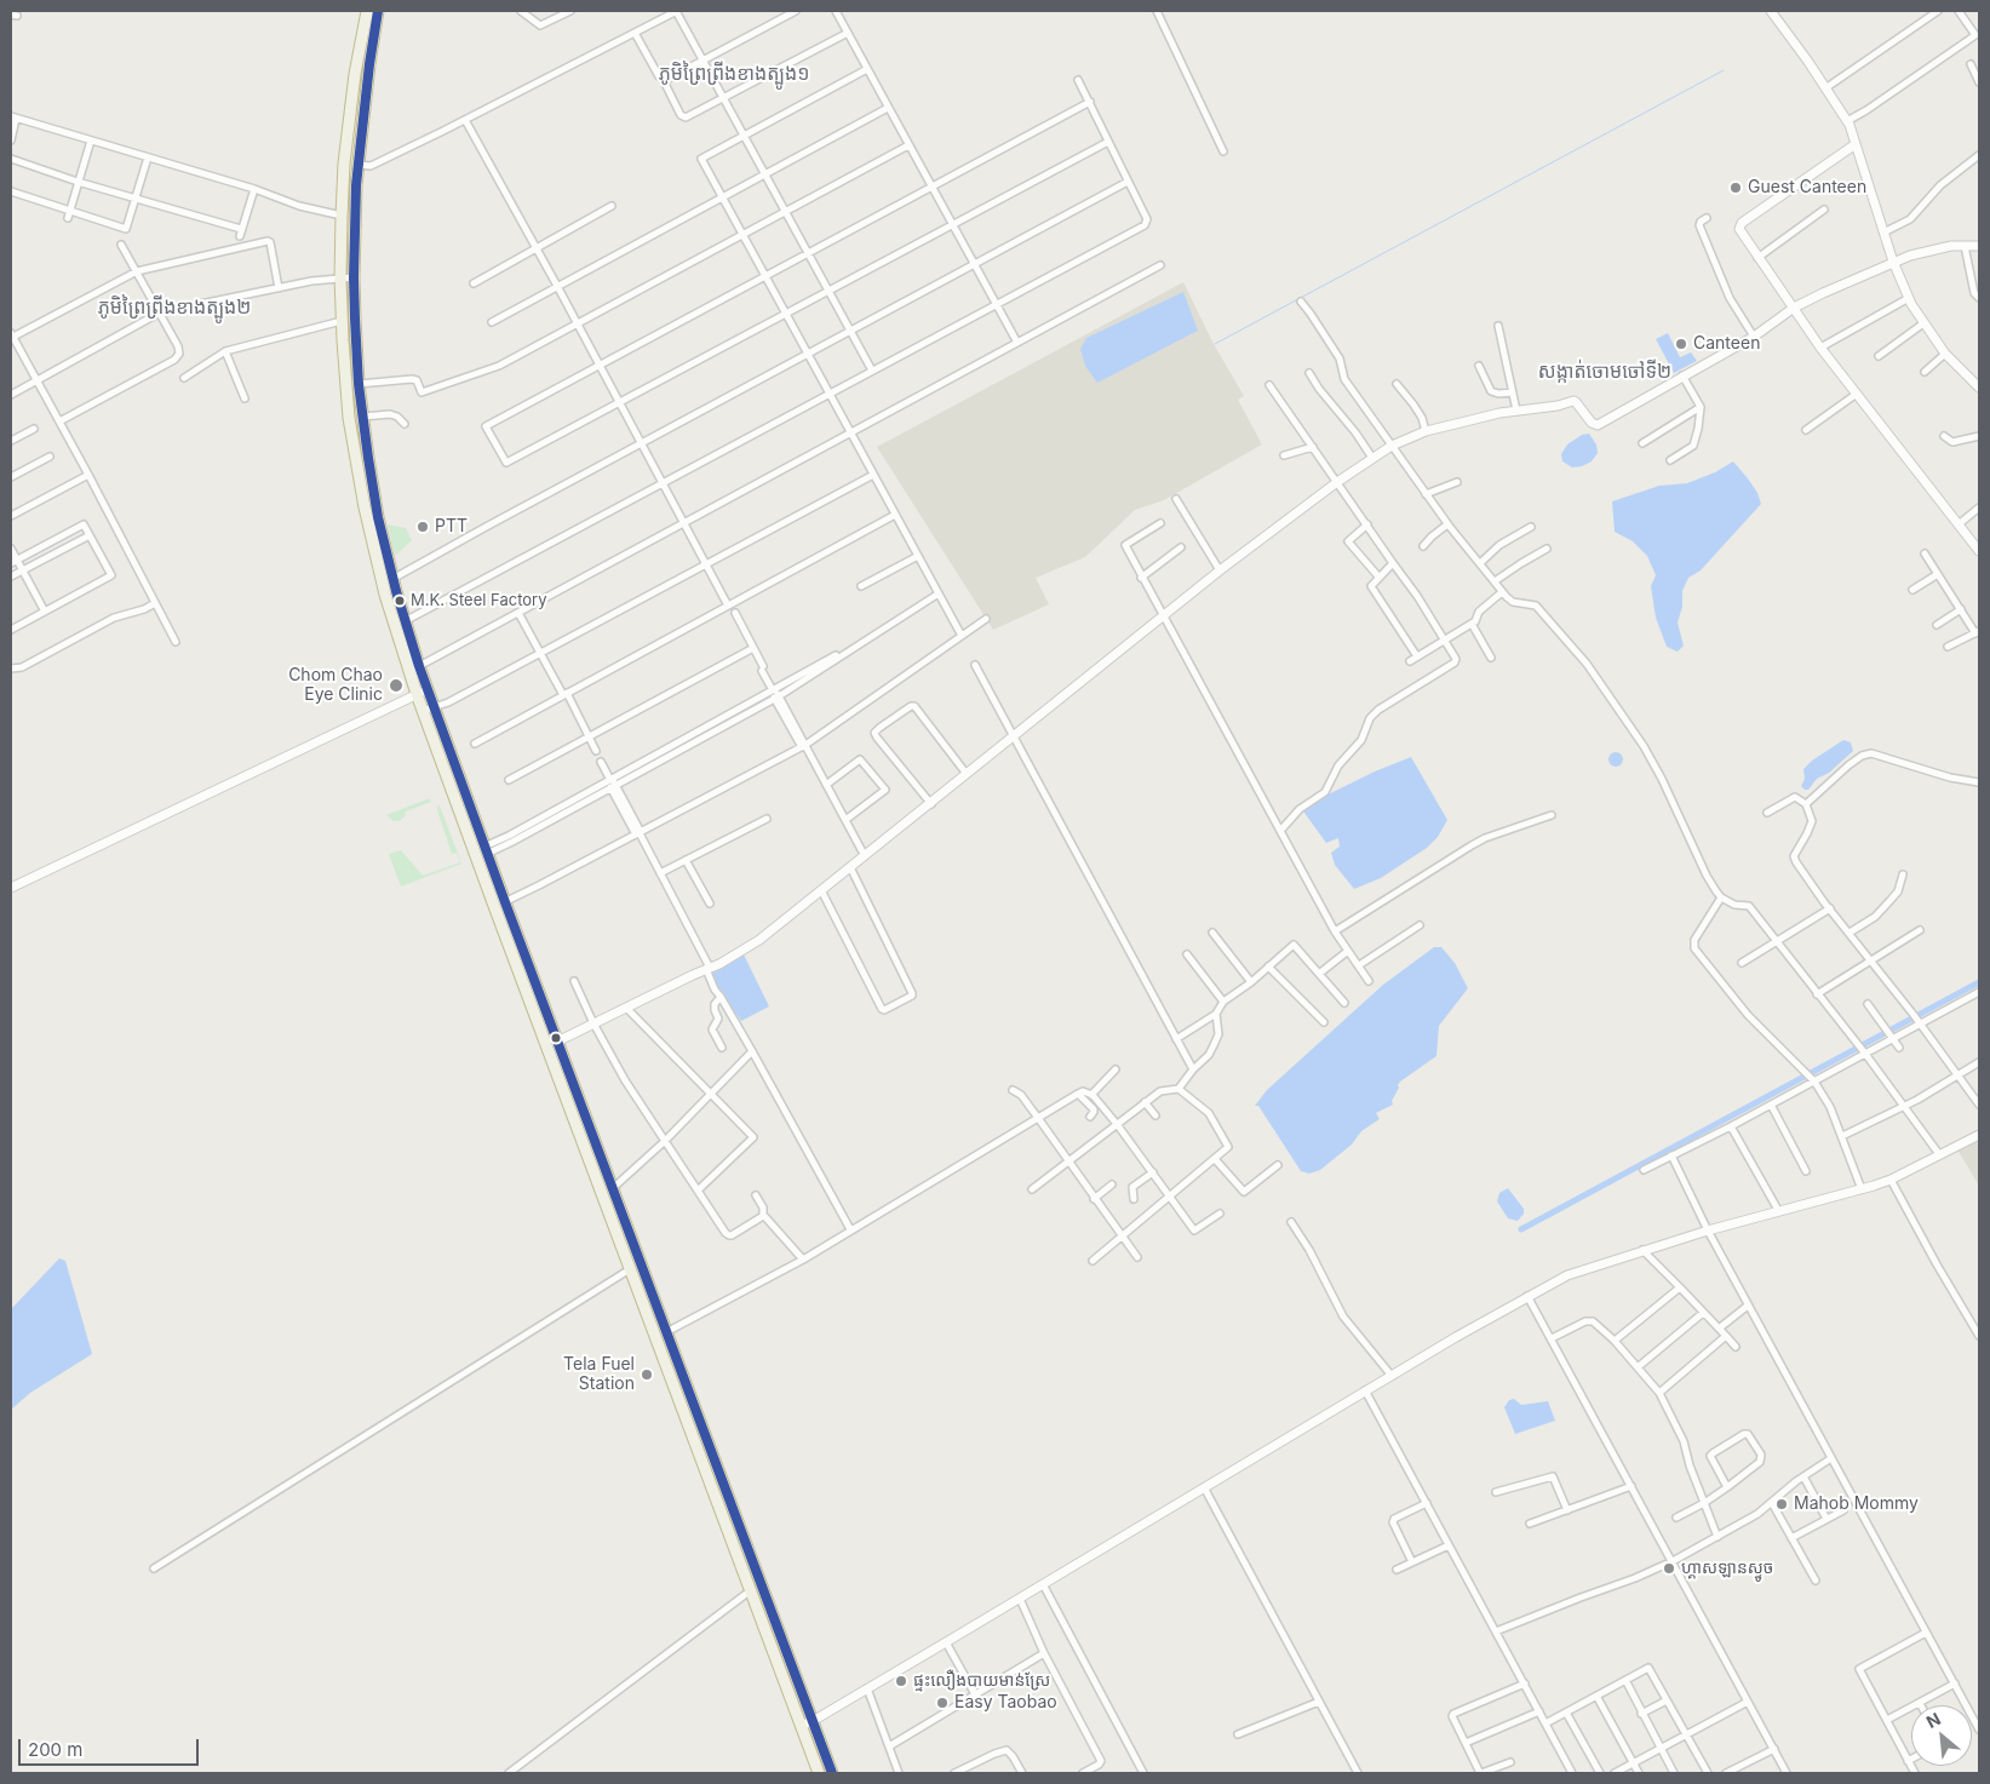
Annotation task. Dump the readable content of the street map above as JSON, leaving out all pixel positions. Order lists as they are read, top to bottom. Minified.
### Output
{"districts":["ភូមិព្រៃព្រីងខាងត្បូង១","ភូមិព្រៃព្រីងខាងត្បូង២","សង្កាត់ចោមចៅទី២"],"places":["Guest Canteen","Canteen","PTT","M.K. Steel Factory","Chom Chao Eye Clinic","Tela Fuel Station","Mahob Mommy","ហ្គាសឡានស្ទូច","ផ្ទះលឿងបាយមាន់ស្រែ","Easy Taobao"],"scale_bar":"200 m","north":"top left"}
